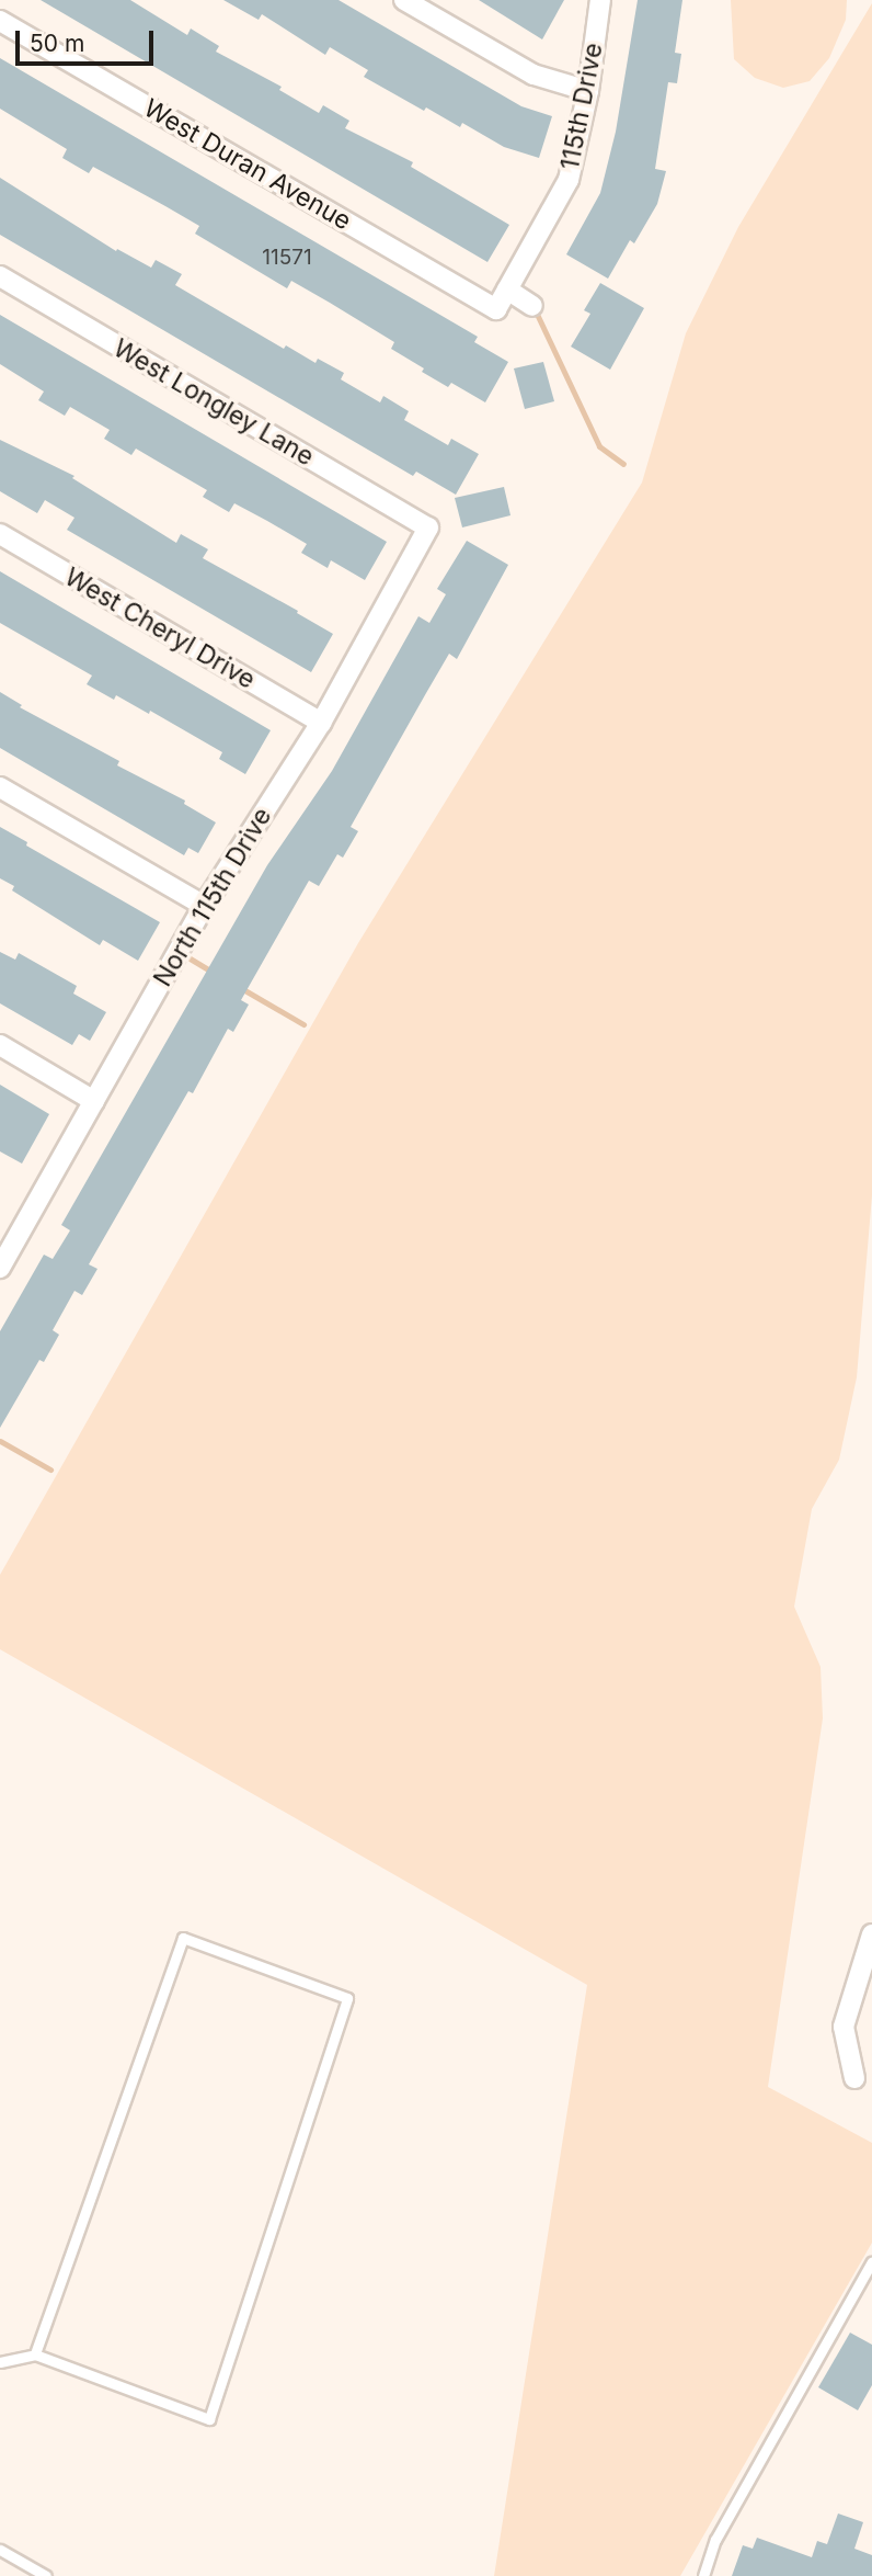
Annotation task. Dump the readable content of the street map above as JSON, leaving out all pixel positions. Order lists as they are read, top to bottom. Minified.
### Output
{"streets":{"street":["115th Drive","West Duran Avenue","West Longley Lane","West Cheryl Drive","North 115th Drive"]},"crossings":[["115th Drive","West Duran Avenue"],["West Longley Lane","North 115th Drive"],["West Cheryl Drive","North 115th Drive"]],"house_numbers":["11571"],"scale_bar":"50 m"}
